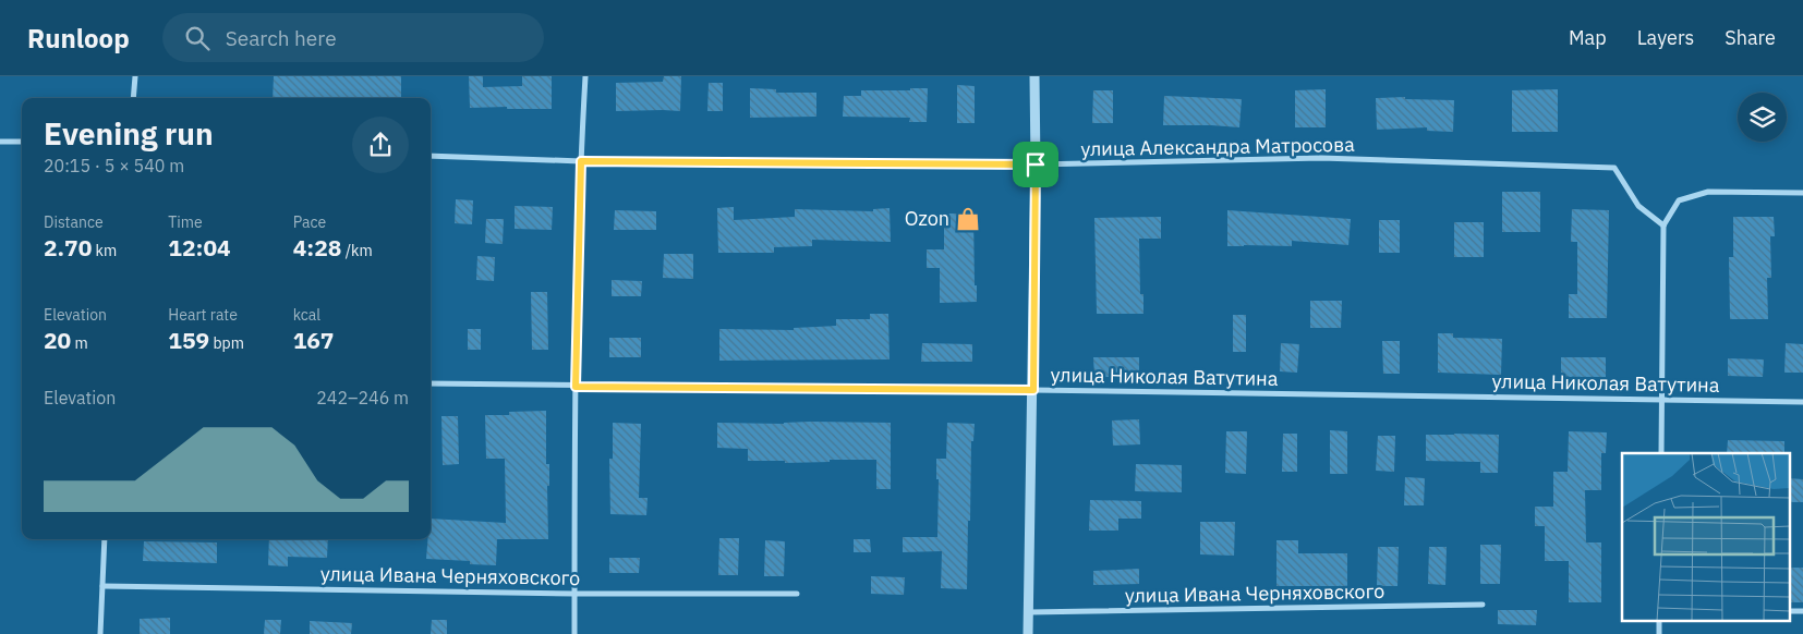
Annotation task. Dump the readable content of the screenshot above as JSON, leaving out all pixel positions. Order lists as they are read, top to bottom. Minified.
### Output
{"streets":{"street":["улица Александра Матросова","улица Николая Ватутина","улица Ивана Черняховского"]},"places":{"shop":["Ozon"]},"page":{"header":"Runloop","search":"Search here","nav":["Map","Layers","Share"],"heading":["Evening run","20:15 · 5 × 540 m"],"stats":[["Distance","2.70 km"],["Time","12:04"],["Pace","4:28 /km"],["Elevation","20 m"],["Heart rate","159 bpm"],["kcal","167"]],"chart":["Elevation","242–246 m"]}}
